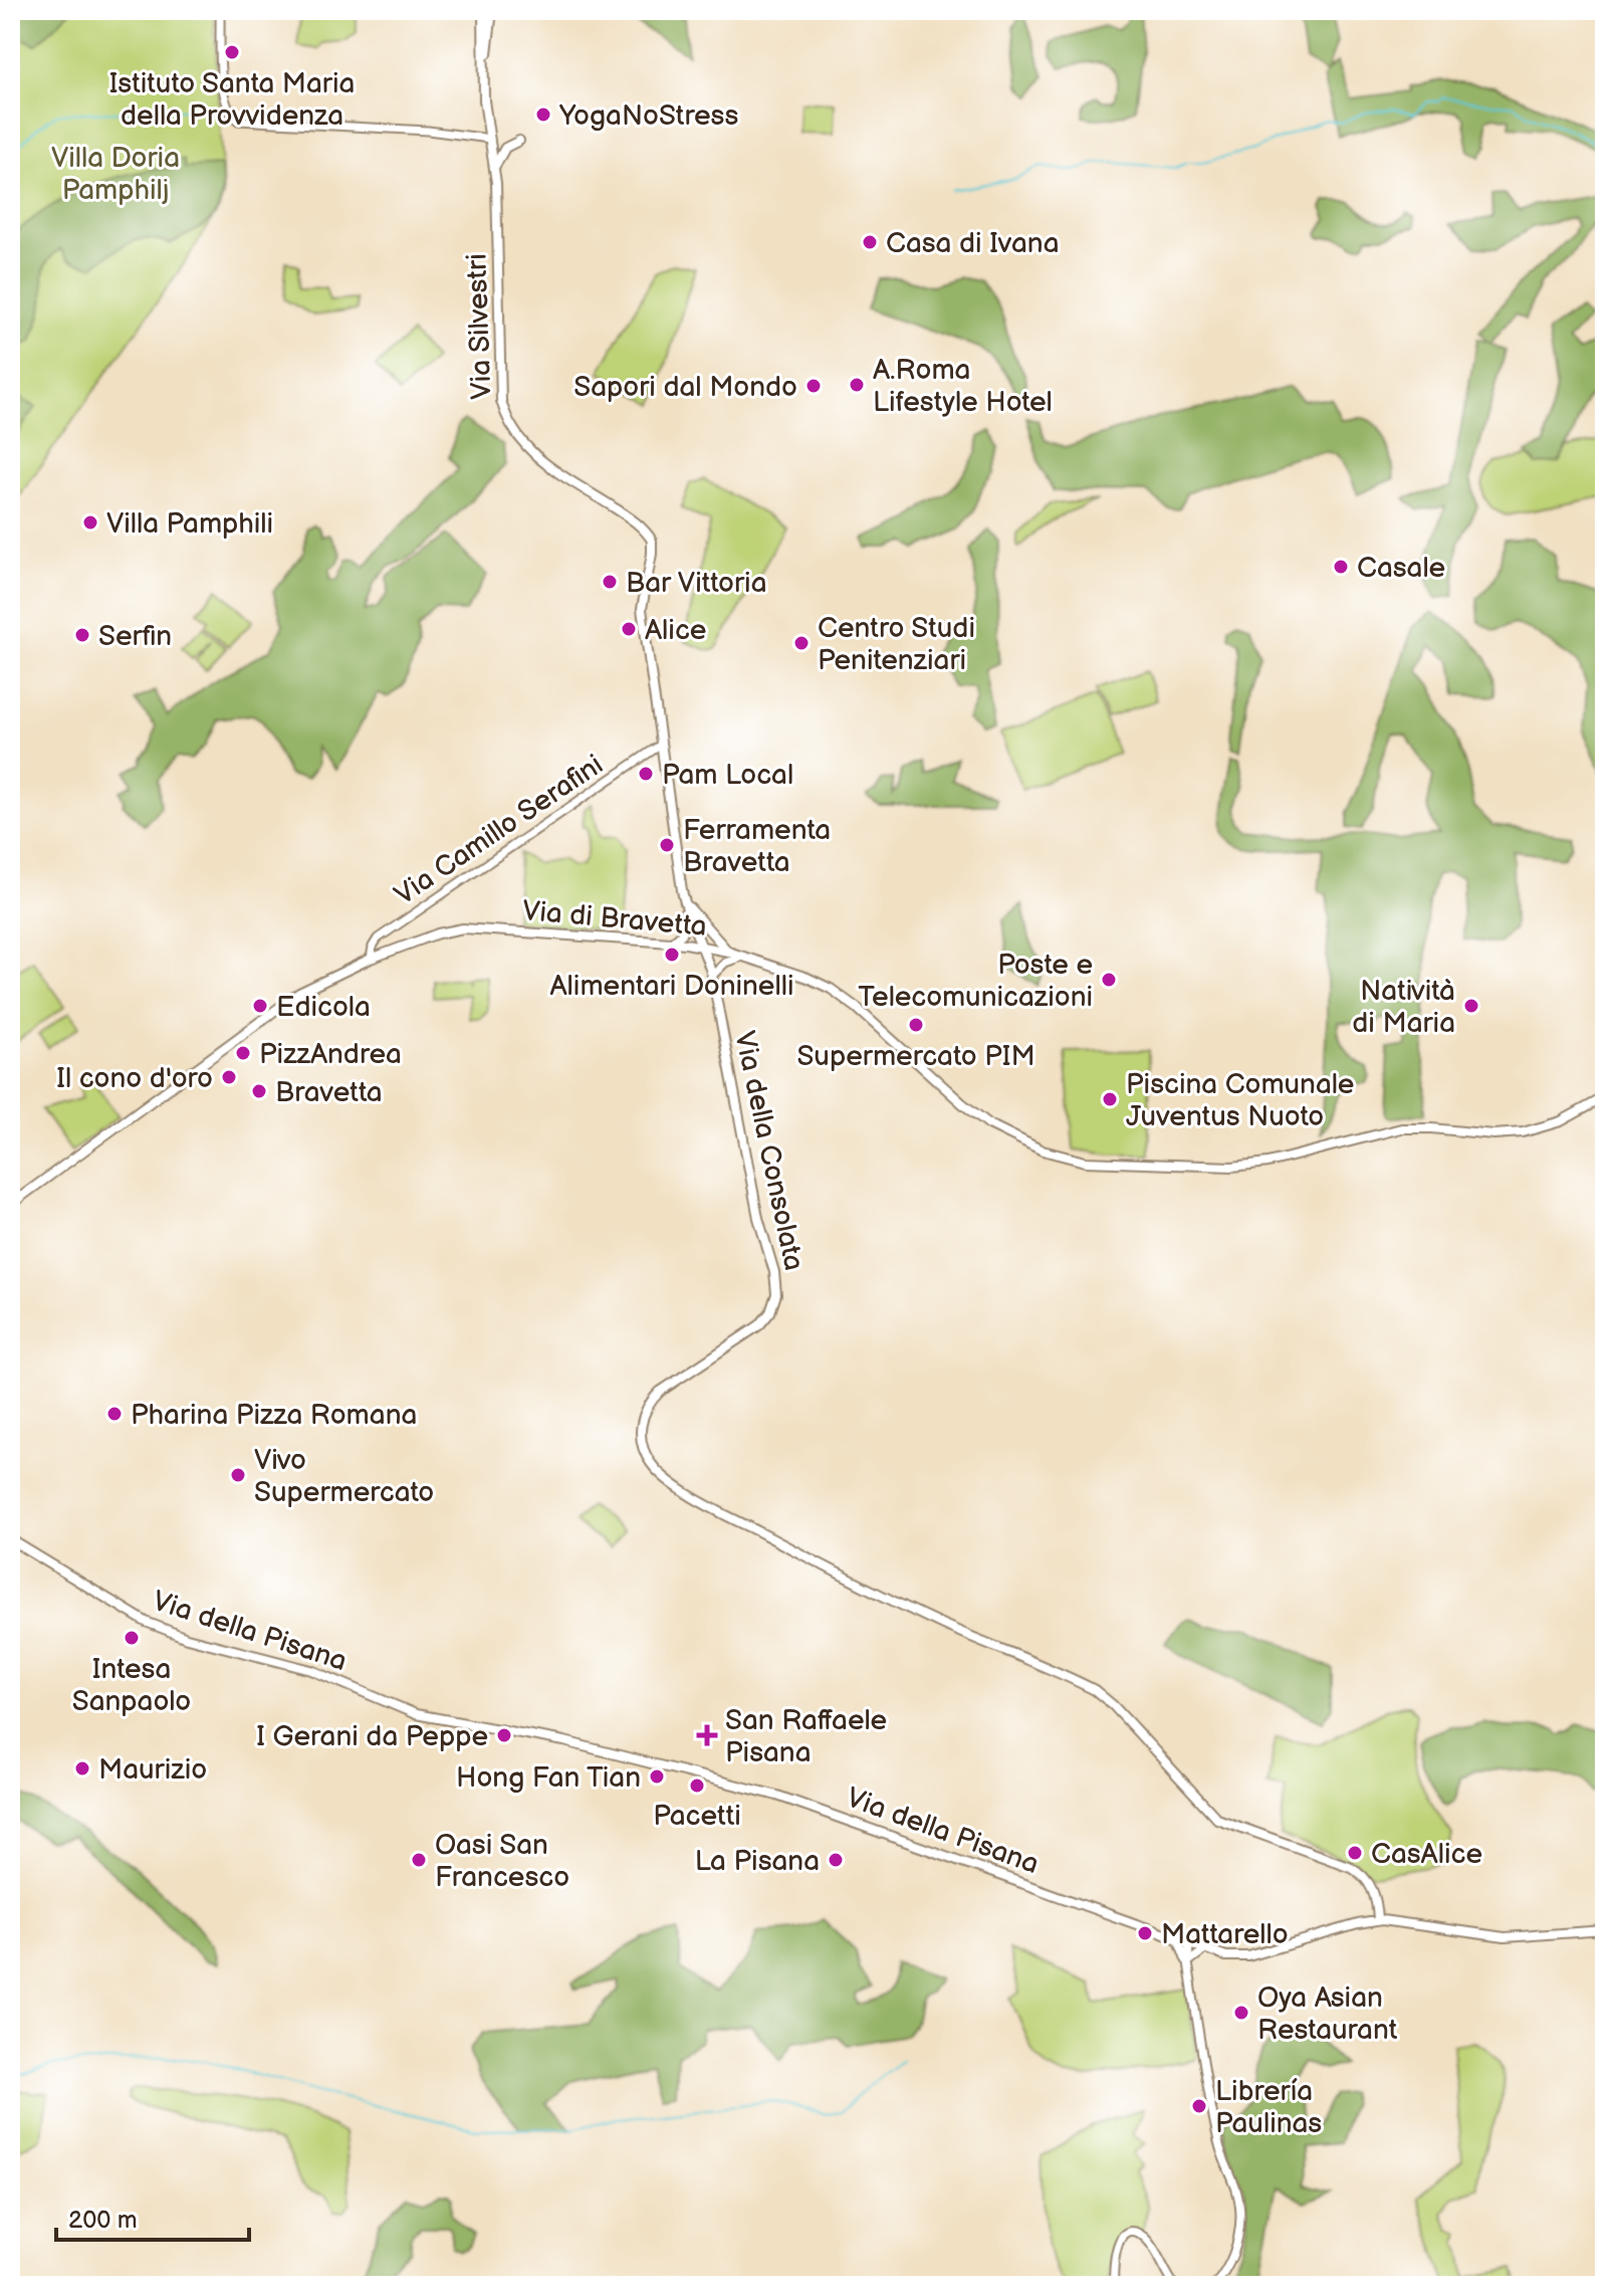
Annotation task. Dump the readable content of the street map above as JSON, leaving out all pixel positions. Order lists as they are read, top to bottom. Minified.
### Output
{"streets":{"main road":["Via Silvestri","Via di Bravetta","Via della Consolata","Via della Pisana"],"street":["Via Camillo Serafini"]},"crossings":[["Via Silvestri","Via Camillo Serafini"],["Via Camillo Serafini","Via di Bravetta"],["Via di Bravetta","Via della Consolata"],["Via della Consolata","Via della Pisana"]],"parks":["Villa Doria Pamphilj"],"places":{"other":["Istituto Santa Maria della Provvidenza","YogaNoStress","Casa di Ivana","A.Roma Lifestyle Hotel","Sapori dal Mondo","Villa Pamphili","Casale","Bar Vittoria","Alice","Serfin","Centro Studi Penitenziari","Pam Local","Ferramenta Bravetta","Alimentari Doninelli","Poste e Telecomunicazioni","Edicola","Natività di Maria","Supermercato PIM","PizzAndrea","Il cono d'oro","Bravetta","Piscina Comunale Juventus Nuoto","Pharina Pizza Romana","Vivo Supermercato","Intesa Sanpaolo","I Gerani da Peppe","Maurizio","Hong Fan Tian","Pacetti","CasAlice","Oasi San Francesco","La Pisana","Mattarello","Oya Asian Restaurant","Librería Paulinas"],"health":["San Raffaele Pisana"]},"scale_bar":"200 m"}
